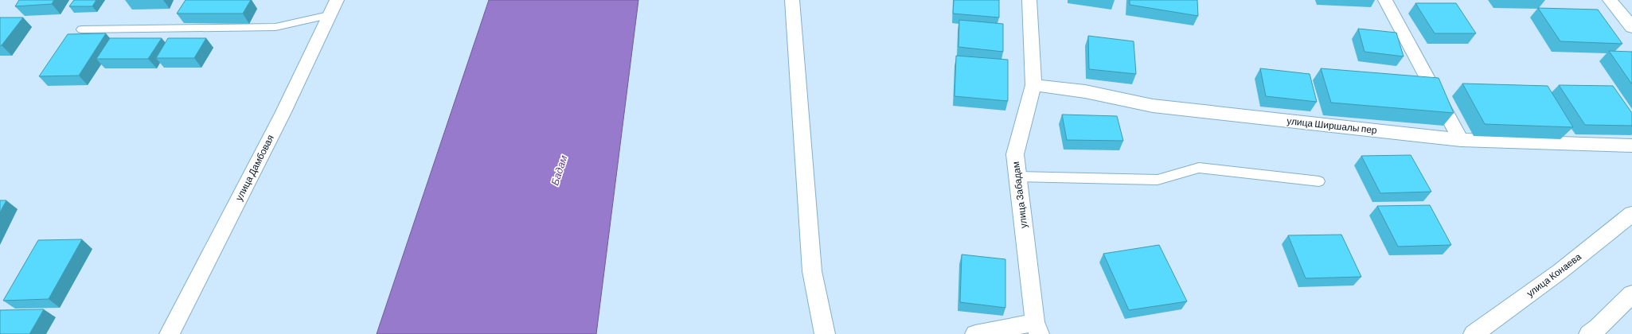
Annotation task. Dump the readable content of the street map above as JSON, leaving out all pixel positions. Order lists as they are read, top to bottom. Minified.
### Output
{"streets":{"street":["улица Ширшалы пер","улица Дамбовая","улица Забадам","улица Конаева"]},"crossings":[["улица Ширшалы пер","улица Забадам"]],"water":["Бадам"]}
